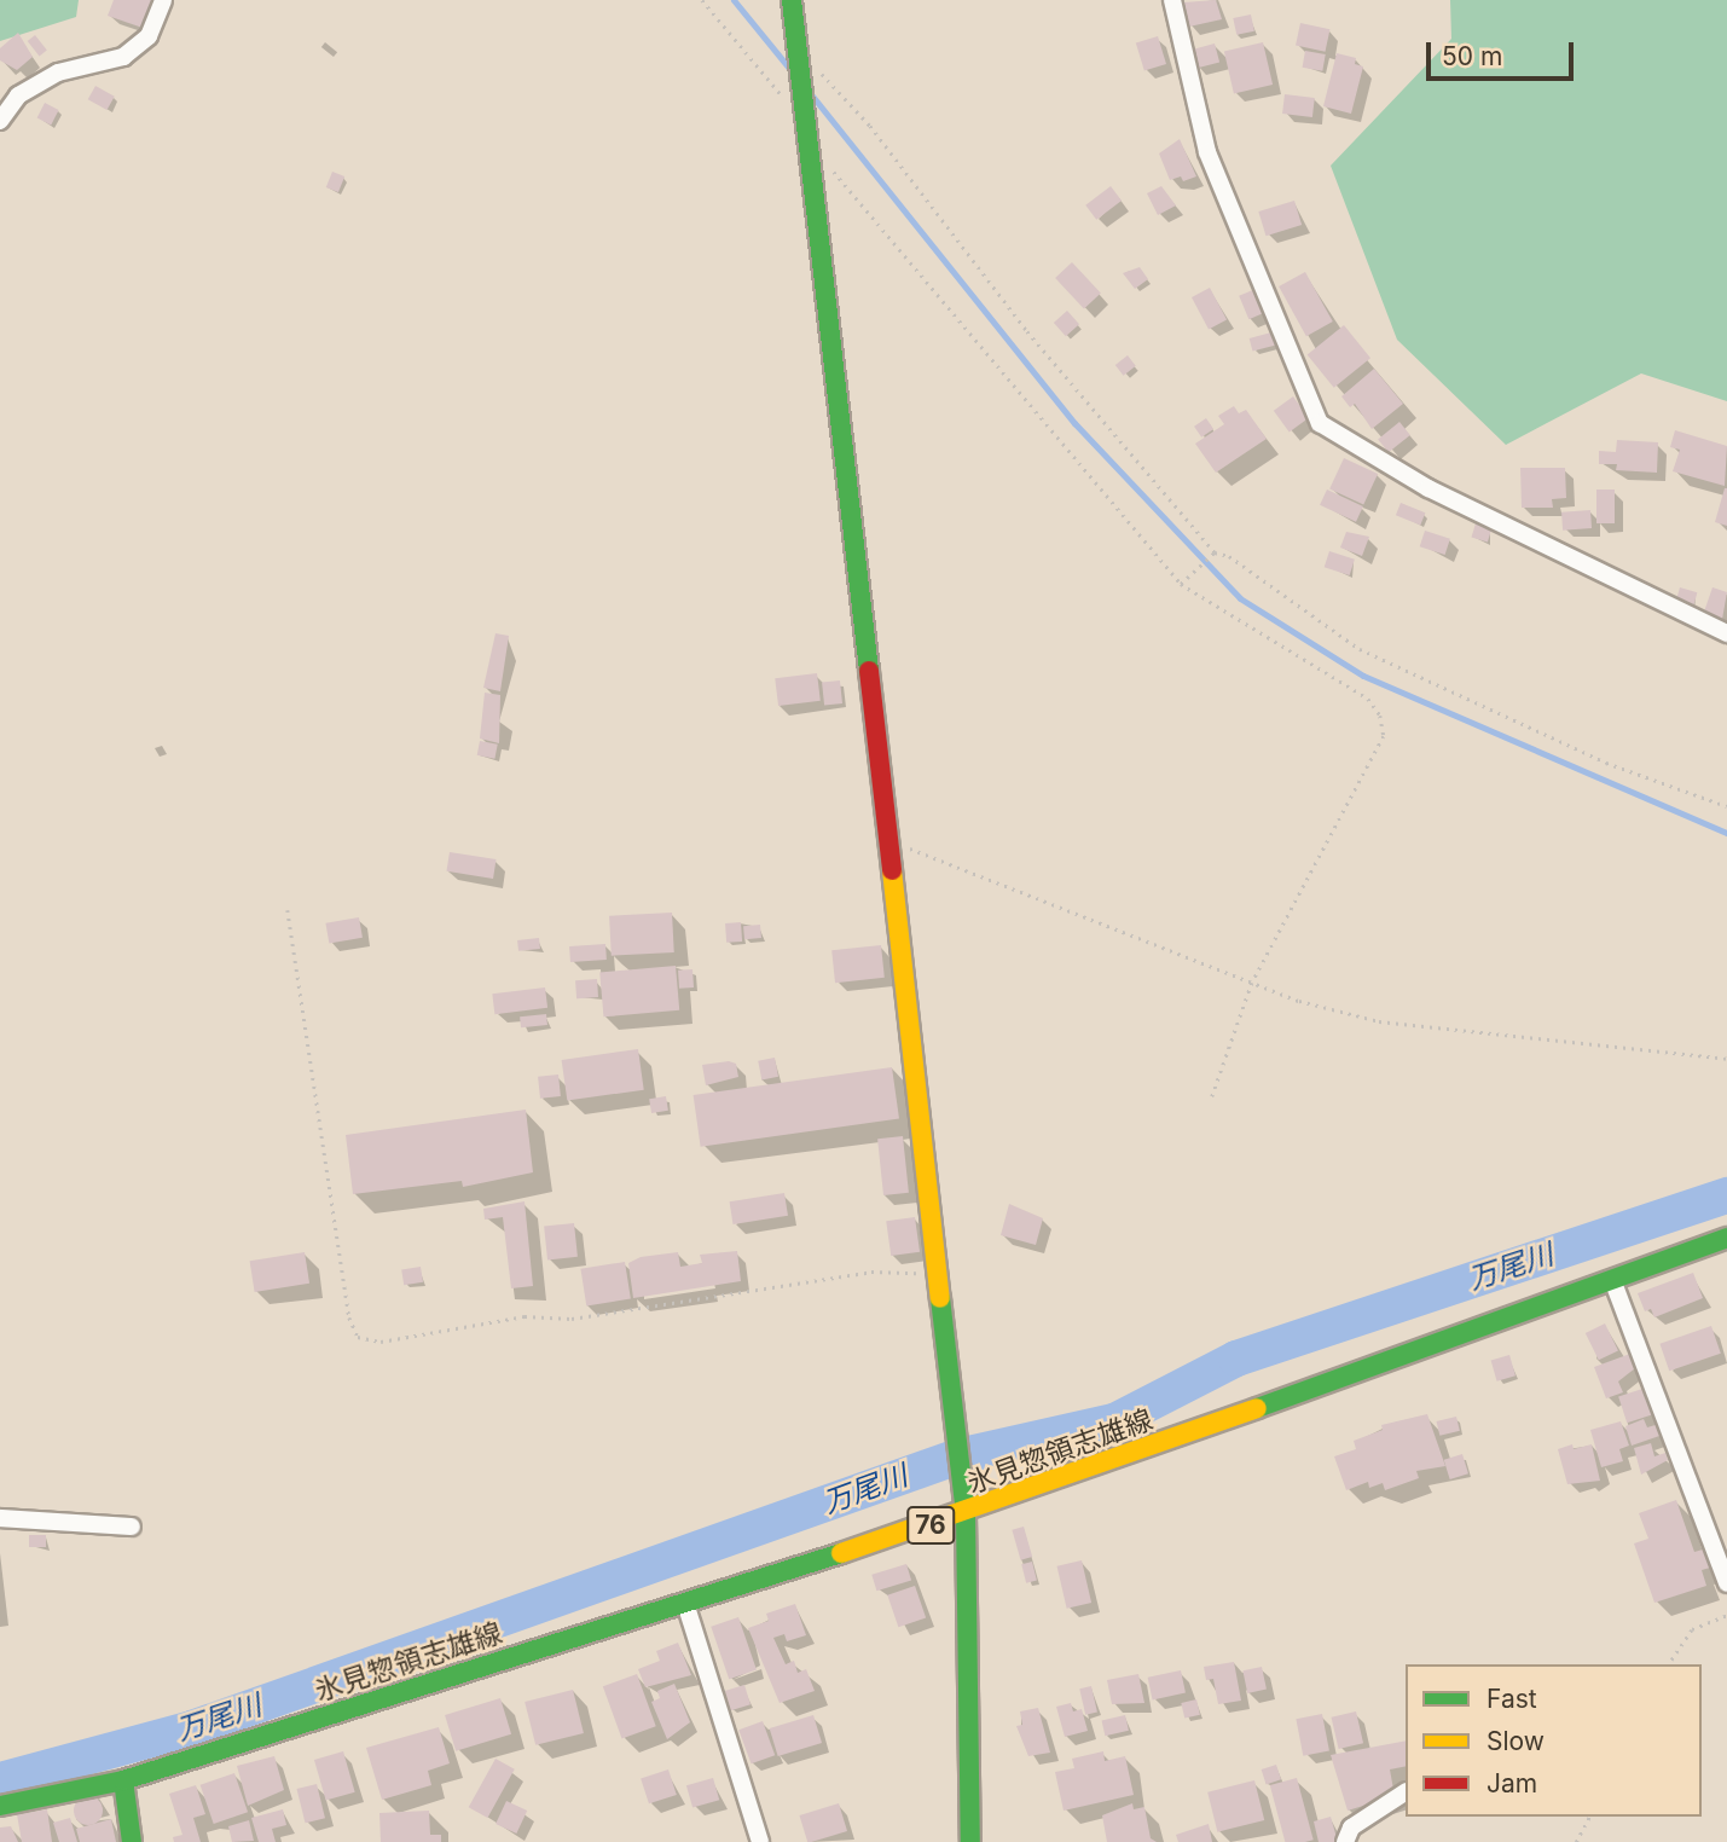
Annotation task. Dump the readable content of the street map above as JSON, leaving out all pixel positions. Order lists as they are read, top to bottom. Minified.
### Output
{"streets":{"main road":["氷見惣領志雄線","76"]},"water":["万尾川"],"legend":["Fast","Slow","Jam"],"scale_bar":"50 m"}
